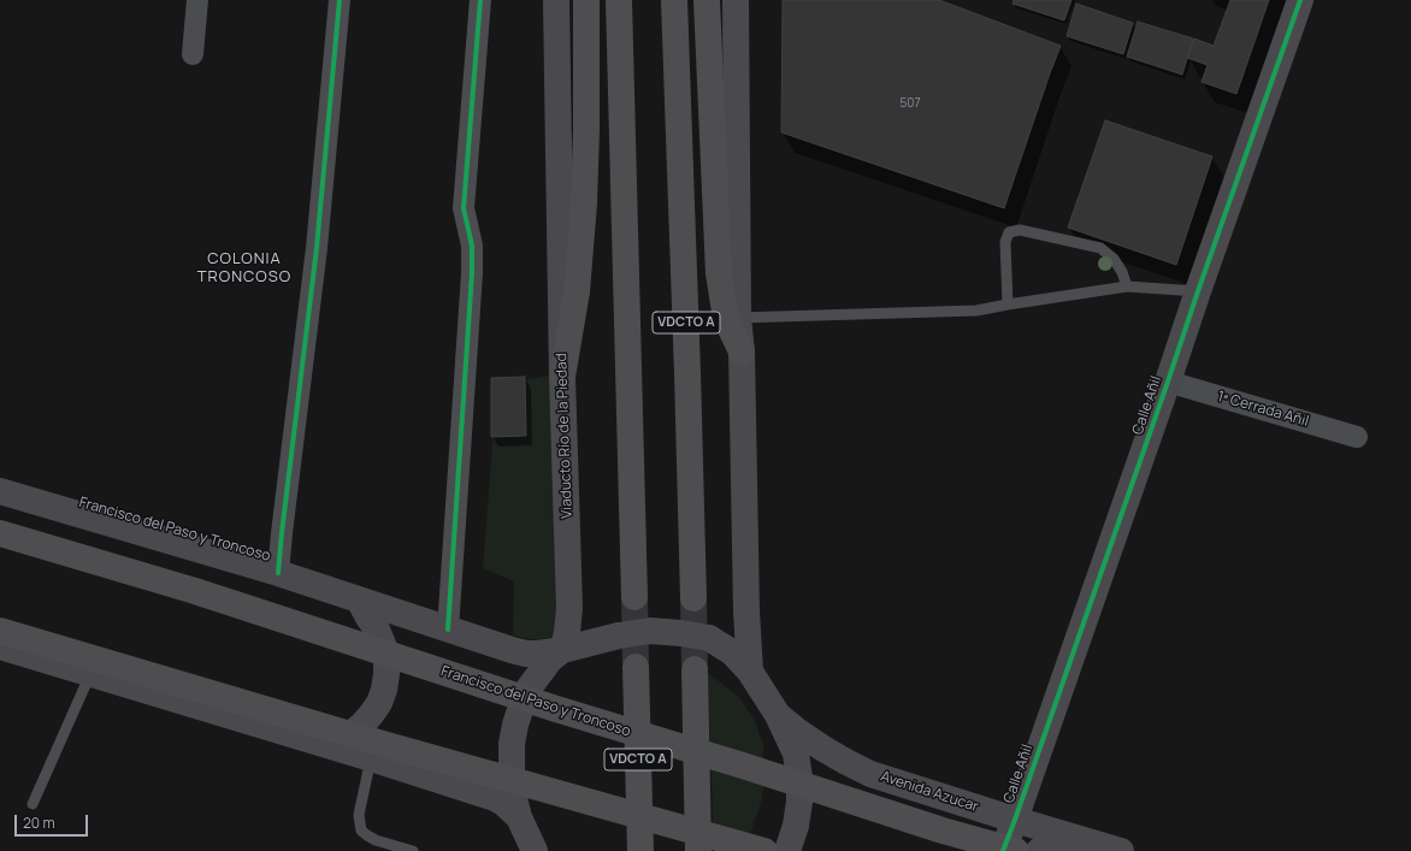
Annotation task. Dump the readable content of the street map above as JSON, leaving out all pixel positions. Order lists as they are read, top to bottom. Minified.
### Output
{"streets":{"highway":["VDCTO A","Francisco del Paso y Troncoso"],"main road":["Calle Añil","Viaducto Río de la Piedad","Avenida Azucar"],"street":["1ª Cerrada Añil"]},"crossings":[["Calle Añil","1ª Cerrada Añil"],["Calle Añil","Avenida Azucar"],["Viaducto Río de la Piedad","Francisco del Paso y Troncoso"],["Francisco del Paso y Troncoso","Avenida Azucar"]],"districts":["COLONIA TRONCOSO"],"house_numbers":["507"],"scale_bar":"20 m"}
